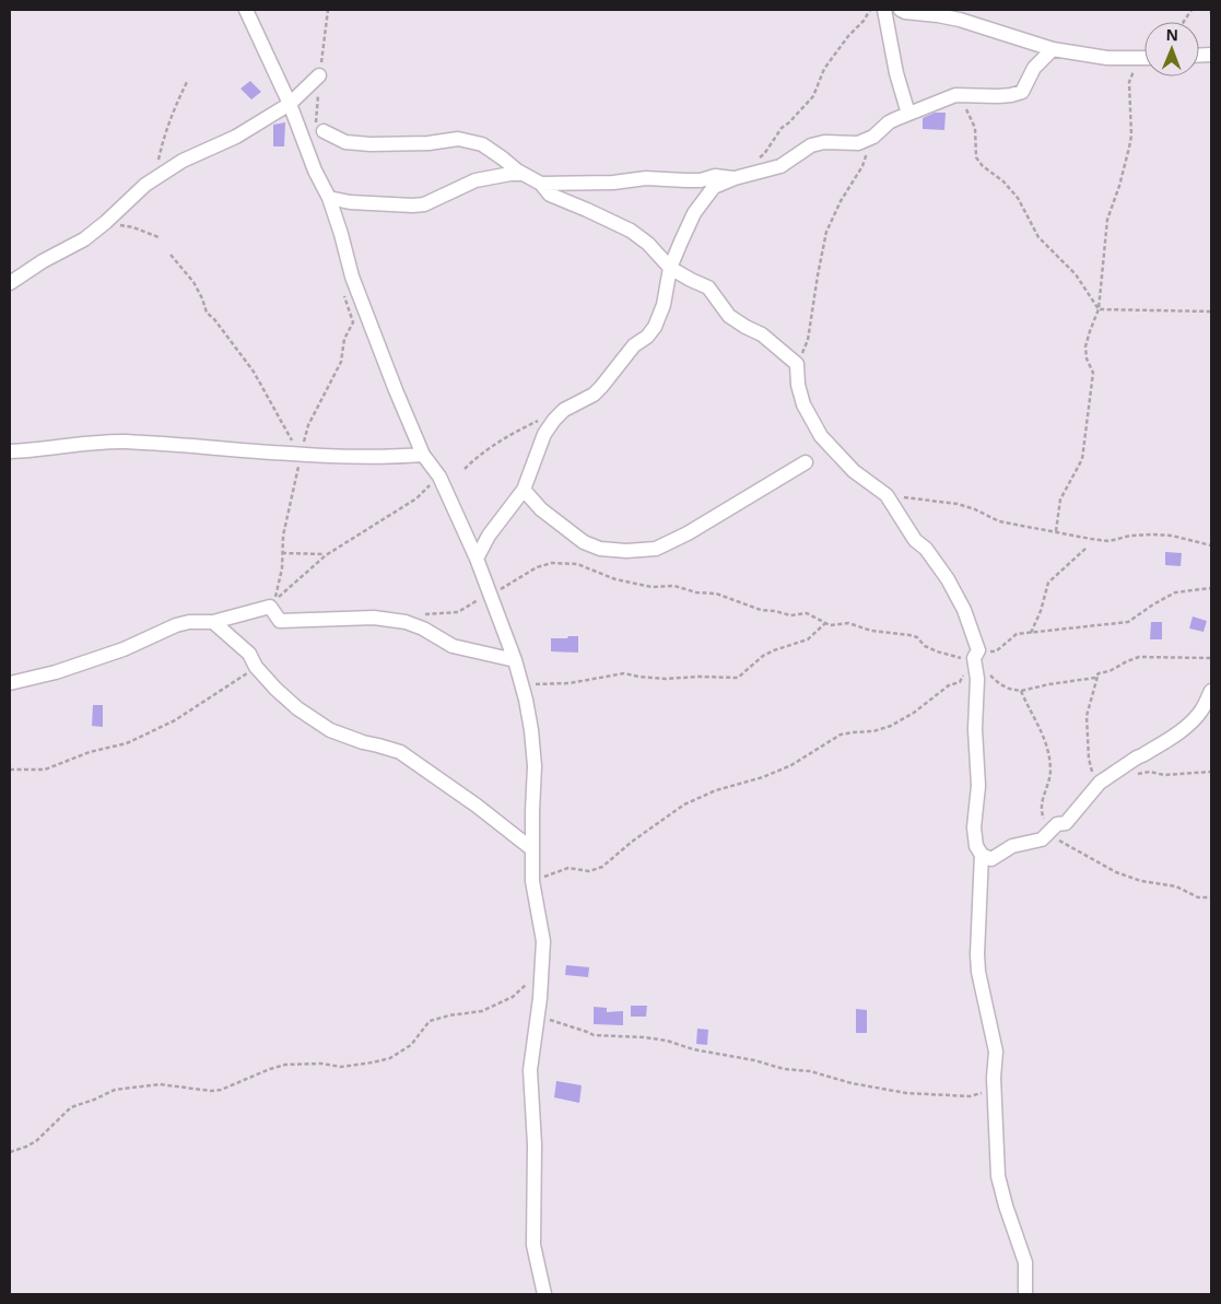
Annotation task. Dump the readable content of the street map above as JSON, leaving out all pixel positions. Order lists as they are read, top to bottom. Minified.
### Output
{"north":"top"}
